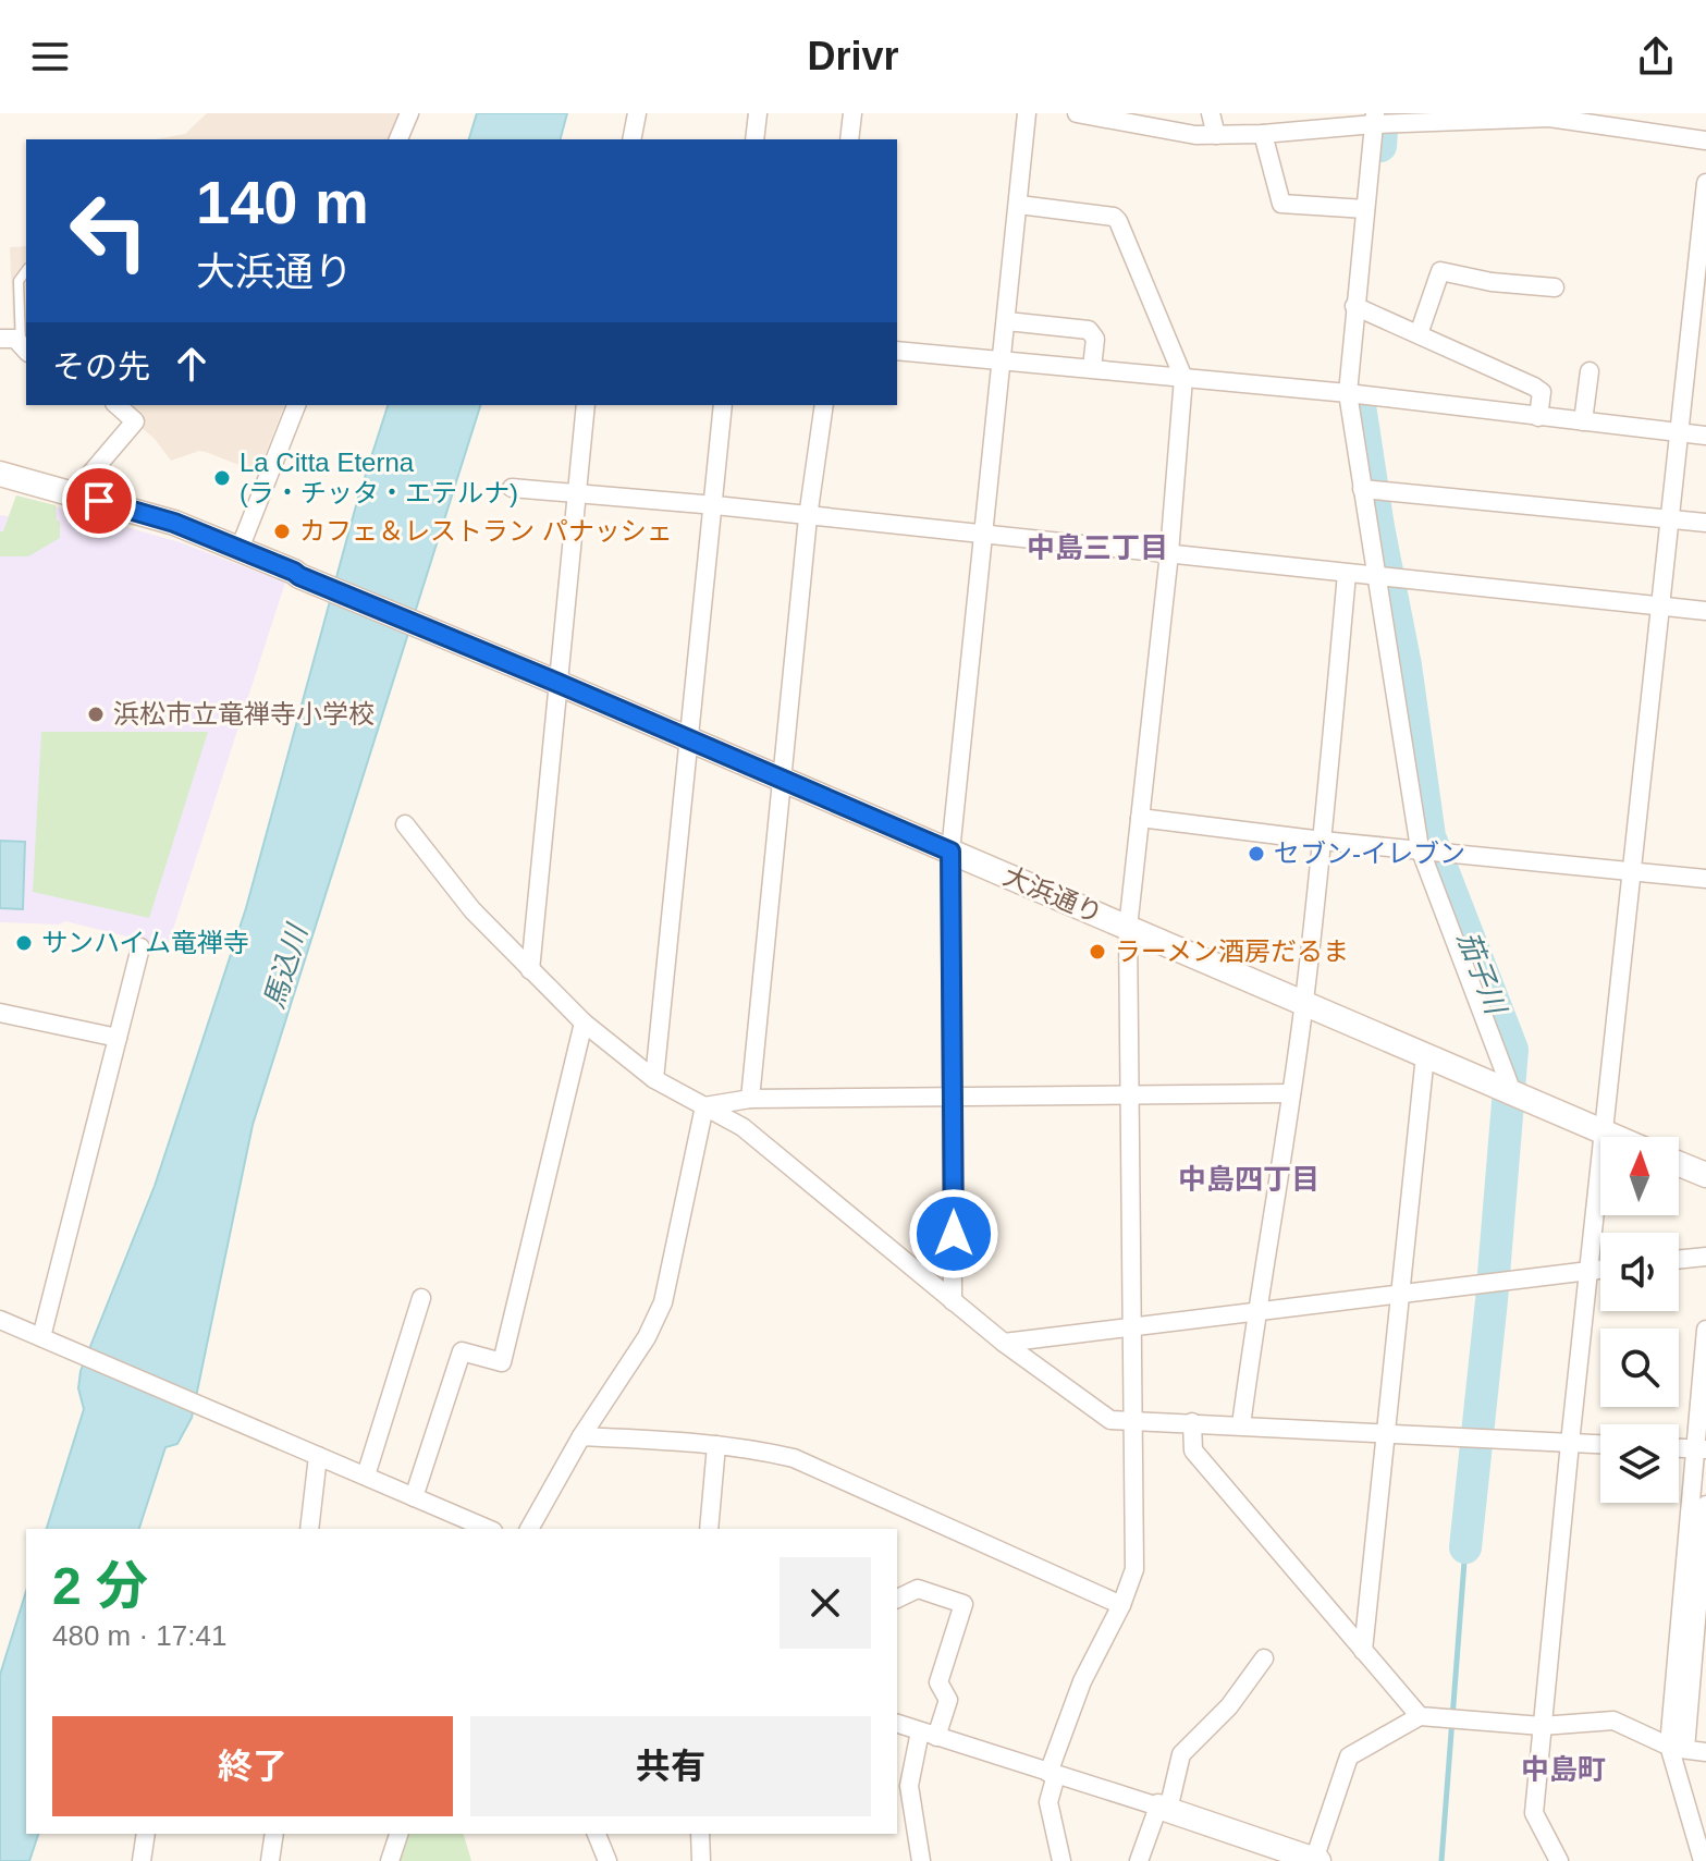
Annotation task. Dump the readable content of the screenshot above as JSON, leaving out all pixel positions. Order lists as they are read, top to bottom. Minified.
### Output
{"streets":{"street":["大浜通り"]},"districts":["中島三丁目","中島四丁目","中島町"],"water":["馬込川","茄子川"],"places":["La Citta Eterna (ラ・チッタ・エテルナ)","カフェ＆レストラン パナッシェ","浜松市立竜禅寺小学校","セブン-イレブン","サンハイム竜禅寺","ラーメン酒房だるま"],"north":"top","page":{"header":"Drivr","turn":["140 m","大浜通り"],"then":"その先","heading":["2 分","480 m · 17:41"],"buttons":["終了","共有"]}}
